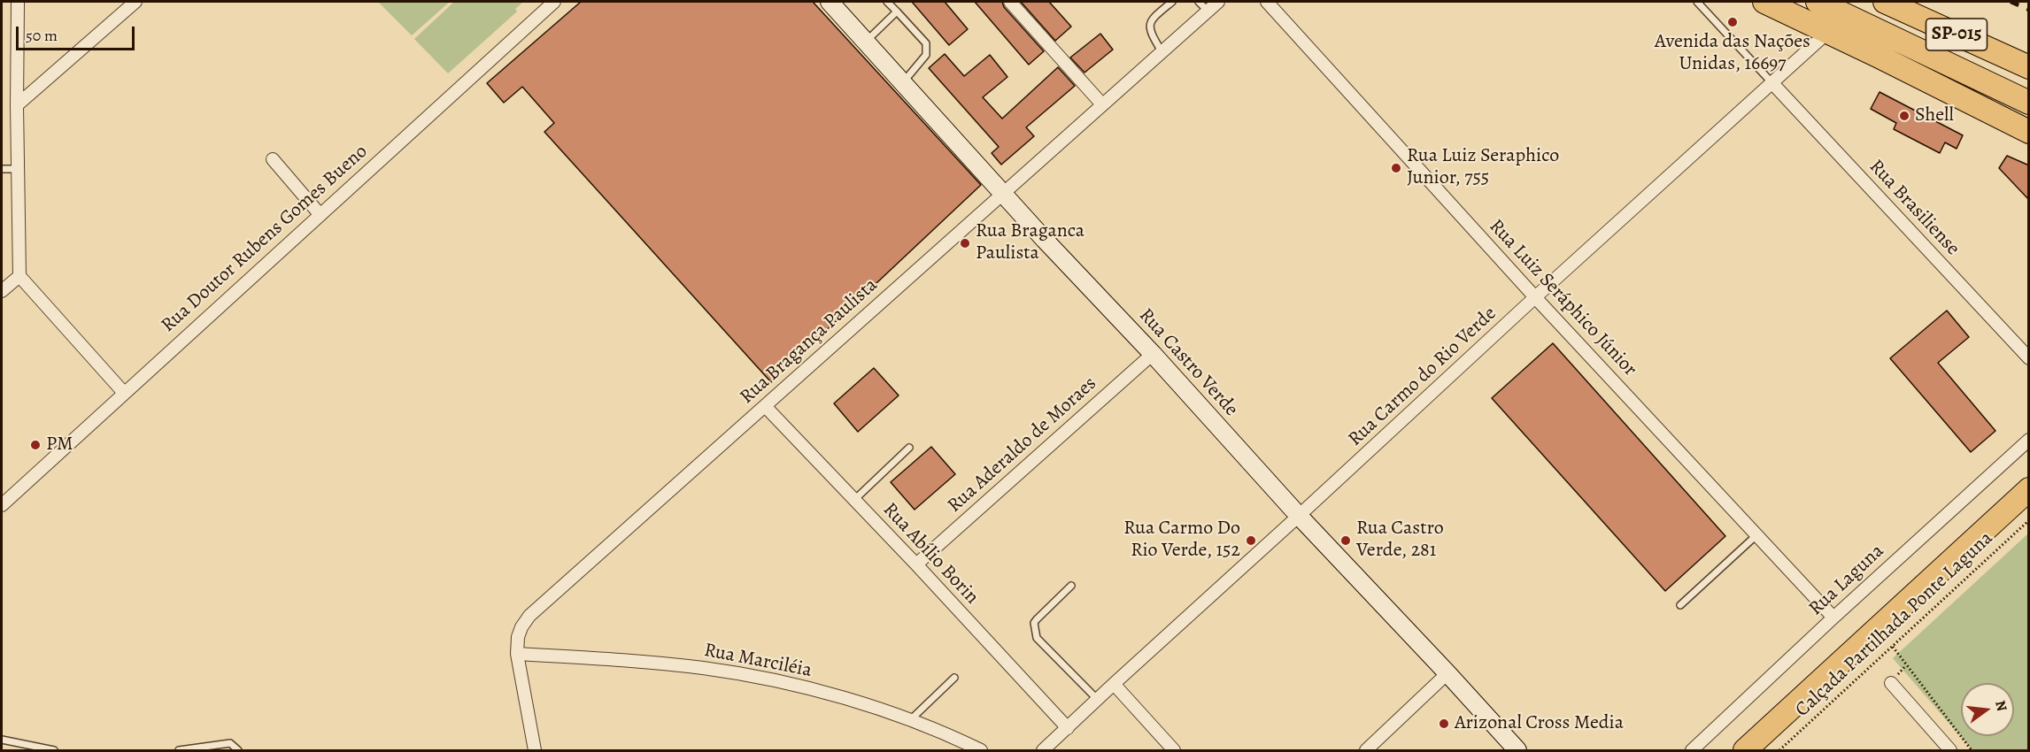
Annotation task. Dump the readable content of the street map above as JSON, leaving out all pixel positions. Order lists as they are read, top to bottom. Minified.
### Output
{"streets":{"highway":["SP-015"],"street":["Rua Brasiliense","Rua Doutor Rubens Gomes Bueno","Rua Luiz Seráphico Júnior","Rua Bragança Paulista","Rua Castro Verde","Rua Carmo do Rio Verde","Rua Aderaldo de Moraes","Rua Abílio Borin","Rua Laguna","Rua Marciléia"],"path":["Calçada Partilhada Ponte Laguna"]},"crossings":[["Rua Brasiliense","Rua Carmo do Rio Verde"],["Rua Luiz Seráphico Júnior","Rua Carmo do Rio Verde"],["Rua Luiz Seráphico Júnior","Rua Laguna"],["Rua Bragança Paulista","Rua Castro Verde"],["Rua Bragança Paulista","Rua Abílio Borin"],["Rua Bragança Paulista","Rua Marciléia"],["Rua Castro Verde","Rua Carmo do Rio Verde"],["Rua Castro Verde","Rua Aderaldo de Moraes"],["Rua Carmo do Rio Verde","Rua Abílio Borin"],["Rua Aderaldo de Moraes","Rua Abílio Borin"]],"places":["Avenida das Nações Unidas, 16697","Shell","Rua Luiz Seraphico Junior, 755","Rua Braganca Paulista","PM","Rua Carmo Do Rio Verde, 152","Rua Castro Verde, 281","Arizonal Cross Media"],"scale_bar":"50 m","north":"right"}
